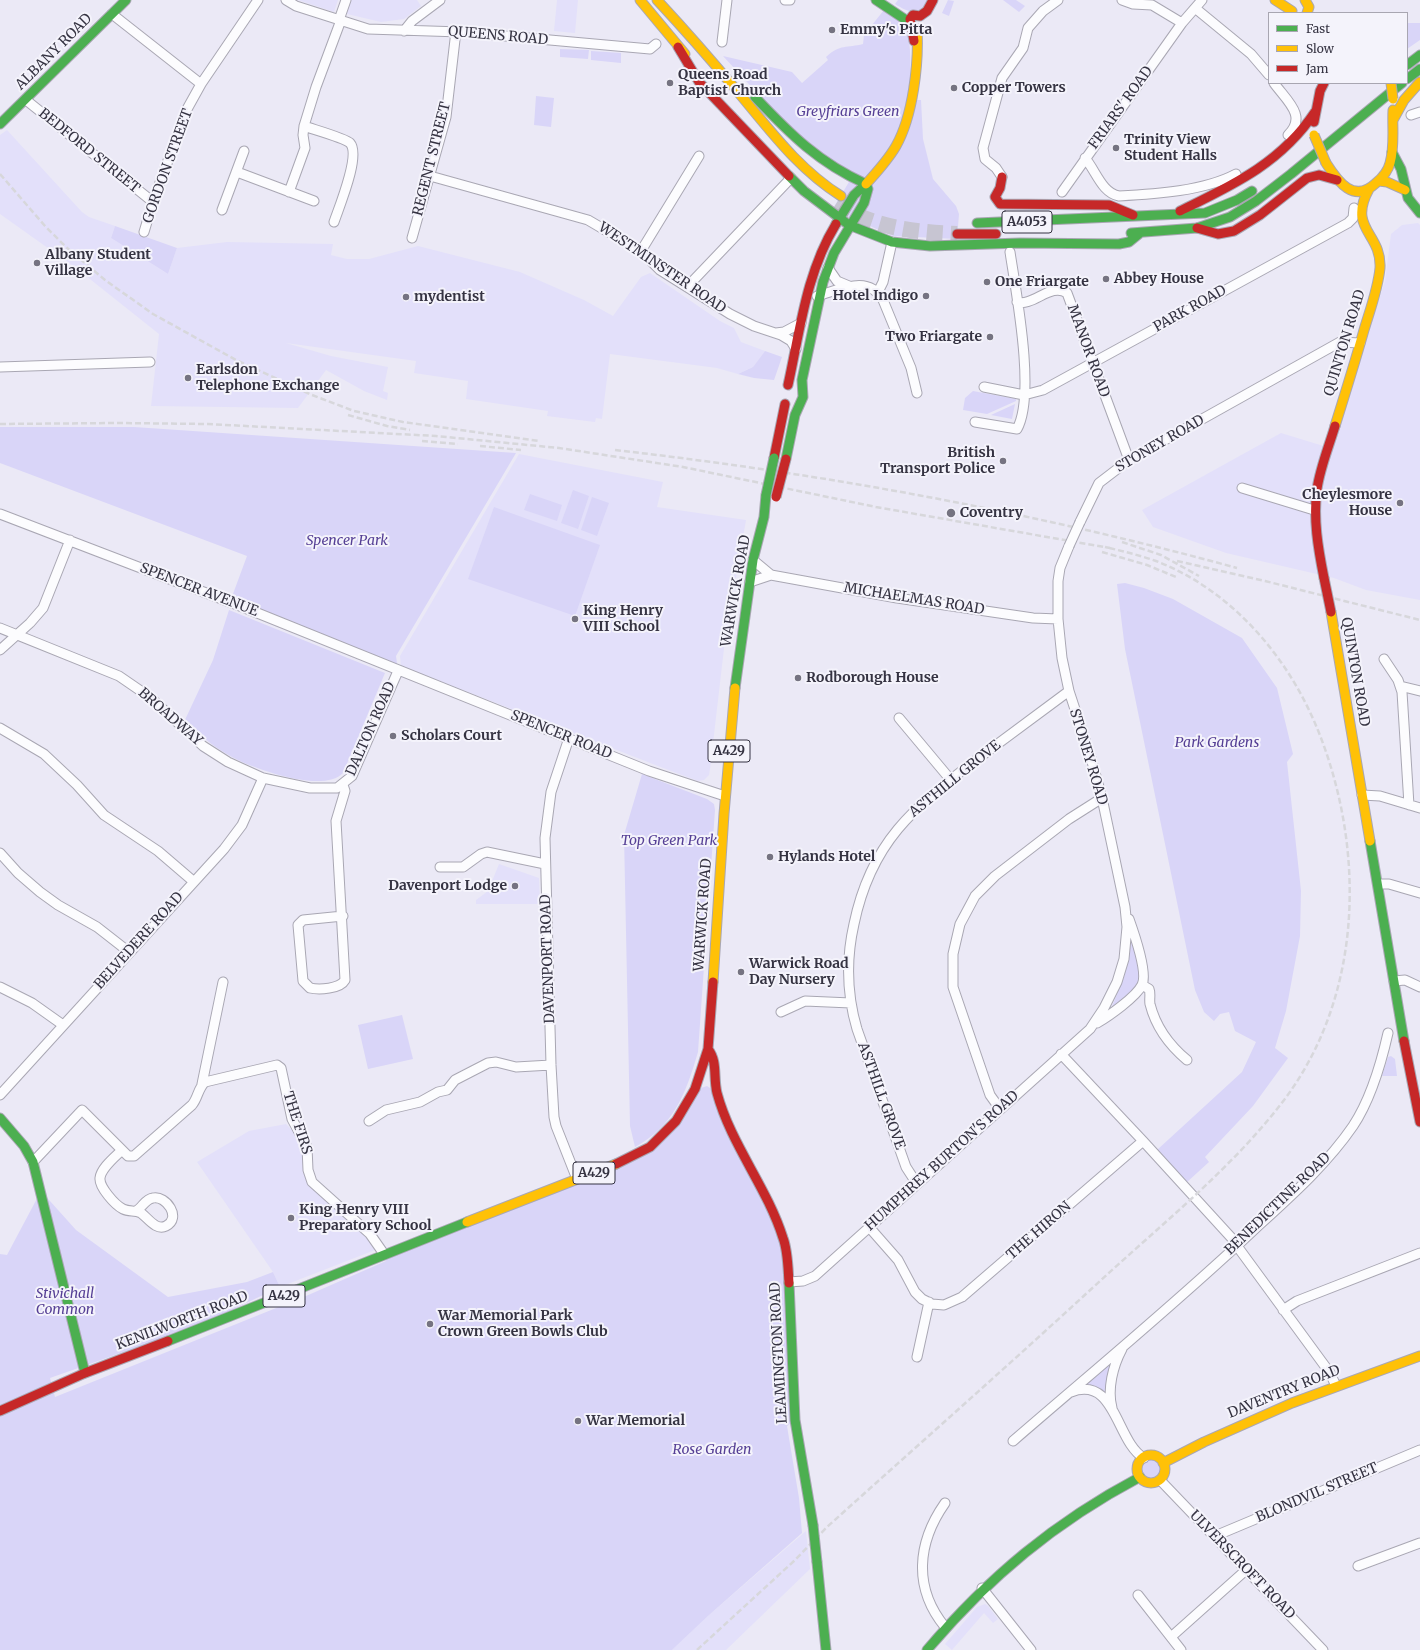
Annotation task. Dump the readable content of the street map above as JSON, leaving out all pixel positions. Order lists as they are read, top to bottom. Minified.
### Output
{"streets":{"main road":["ALBANY ROAD","A4053","QUINTON ROAD","WARWICK ROAD","A429","KENILWORTH ROAD","LEAMINGTON ROAD","DAVENTRY ROAD"],"street":["QUEENS ROAD","FRIARS' ROAD","BEDFORD STREET","REGENT STREET","GORDON STREET","WESTMINSTER ROAD","PARK ROAD","MANOR ROAD","STONEY ROAD","SPENCER AVENUE","MICHAELMAS ROAD","BROADWAY","DALTON ROAD","SPENCER ROAD","ASTHILL GROVE","BELVEDERE ROAD","DAVENPORT ROAD","THE FIRS","HUMPHREY BURTON'S ROAD","BENEDICTINE ROAD","THE HIRON","BLONDVIL STREET","ULVERSCROFT ROAD"]},"crossings":[["QUEENS ROAD","REGENT STREET"],["ALBANY ROAD","BEDFORD STREET"],["BEDFORD STREET","GORDON STREET"],["REGENT STREET","WESTMINSTER ROAD"],["A4053","WARWICK ROAD"],["PARK ROAD","QUINTON ROAD"],["PARK ROAD","MANOR ROAD"],["QUINTON ROAD","STONEY ROAD"],["MANOR ROAD","STONEY ROAD"],["STONEY ROAD","MICHAELMAS ROAD"],["STONEY ROAD","ASTHILL GROVE"],["STONEY ROAD","HUMPHREY BURTON'S ROAD"],["SPENCER AVENUE","DALTON ROAD"],["SPENCER AVENUE","SPENCER ROAD"],["WARWICK ROAD","MICHAELMAS ROAD"],["WARWICK ROAD","SPENCER ROAD"],["WARWICK ROAD","KENILWORTH ROAD"],["WARWICK ROAD","LEAMINGTON ROAD"],["BROADWAY","DALTON ROAD"],["BROADWAY","BELVEDERE ROAD"],["DALTON ROAD","SPENCER ROAD"],["SPENCER ROAD","DAVENPORT ROAD"],["ASTHILL GROVE","HUMPHREY BURTON'S ROAD"],["DAVENPORT ROAD","KENILWORTH ROAD"],["THE FIRS","KENILWORTH ROAD"],["HUMPHREY BURTON'S ROAD","LEAMINGTON ROAD"],["BENEDICTINE ROAD","DAVENTRY ROAD"],["BENEDICTINE ROAD","ULVERSCROFT ROAD"],["DAVENTRY ROAD","ULVERSCROFT ROAD"],["BLONDVIL STREET","ULVERSCROFT ROAD"]],"parks":["Greyfriars Green","Spencer Park","Park Gardens","Top Green Park","Stivichall Common","Rose Garden"],"places":["Emmy's Pitta","Queens Road Baptist Church","Copper Towers","Trinity View Student Halls","Albany Student Village","Abbey House","One Friargate","Hotel Indigo","mydentist","Two Friargate","Earlsdon Telephone Exchange","British Transport Police","Cheylesmore House","Coventry","King Henry VIII School","Rodborough House","Scholars Court","Hylands Hotel","Davenport Lodge","Warwick Road Day Nursery","King Henry VIII Preparatory School","War Memorial Park Crown Green Bowls Club","War Memorial"],"legend":["Fast","Slow","Jam"]}
